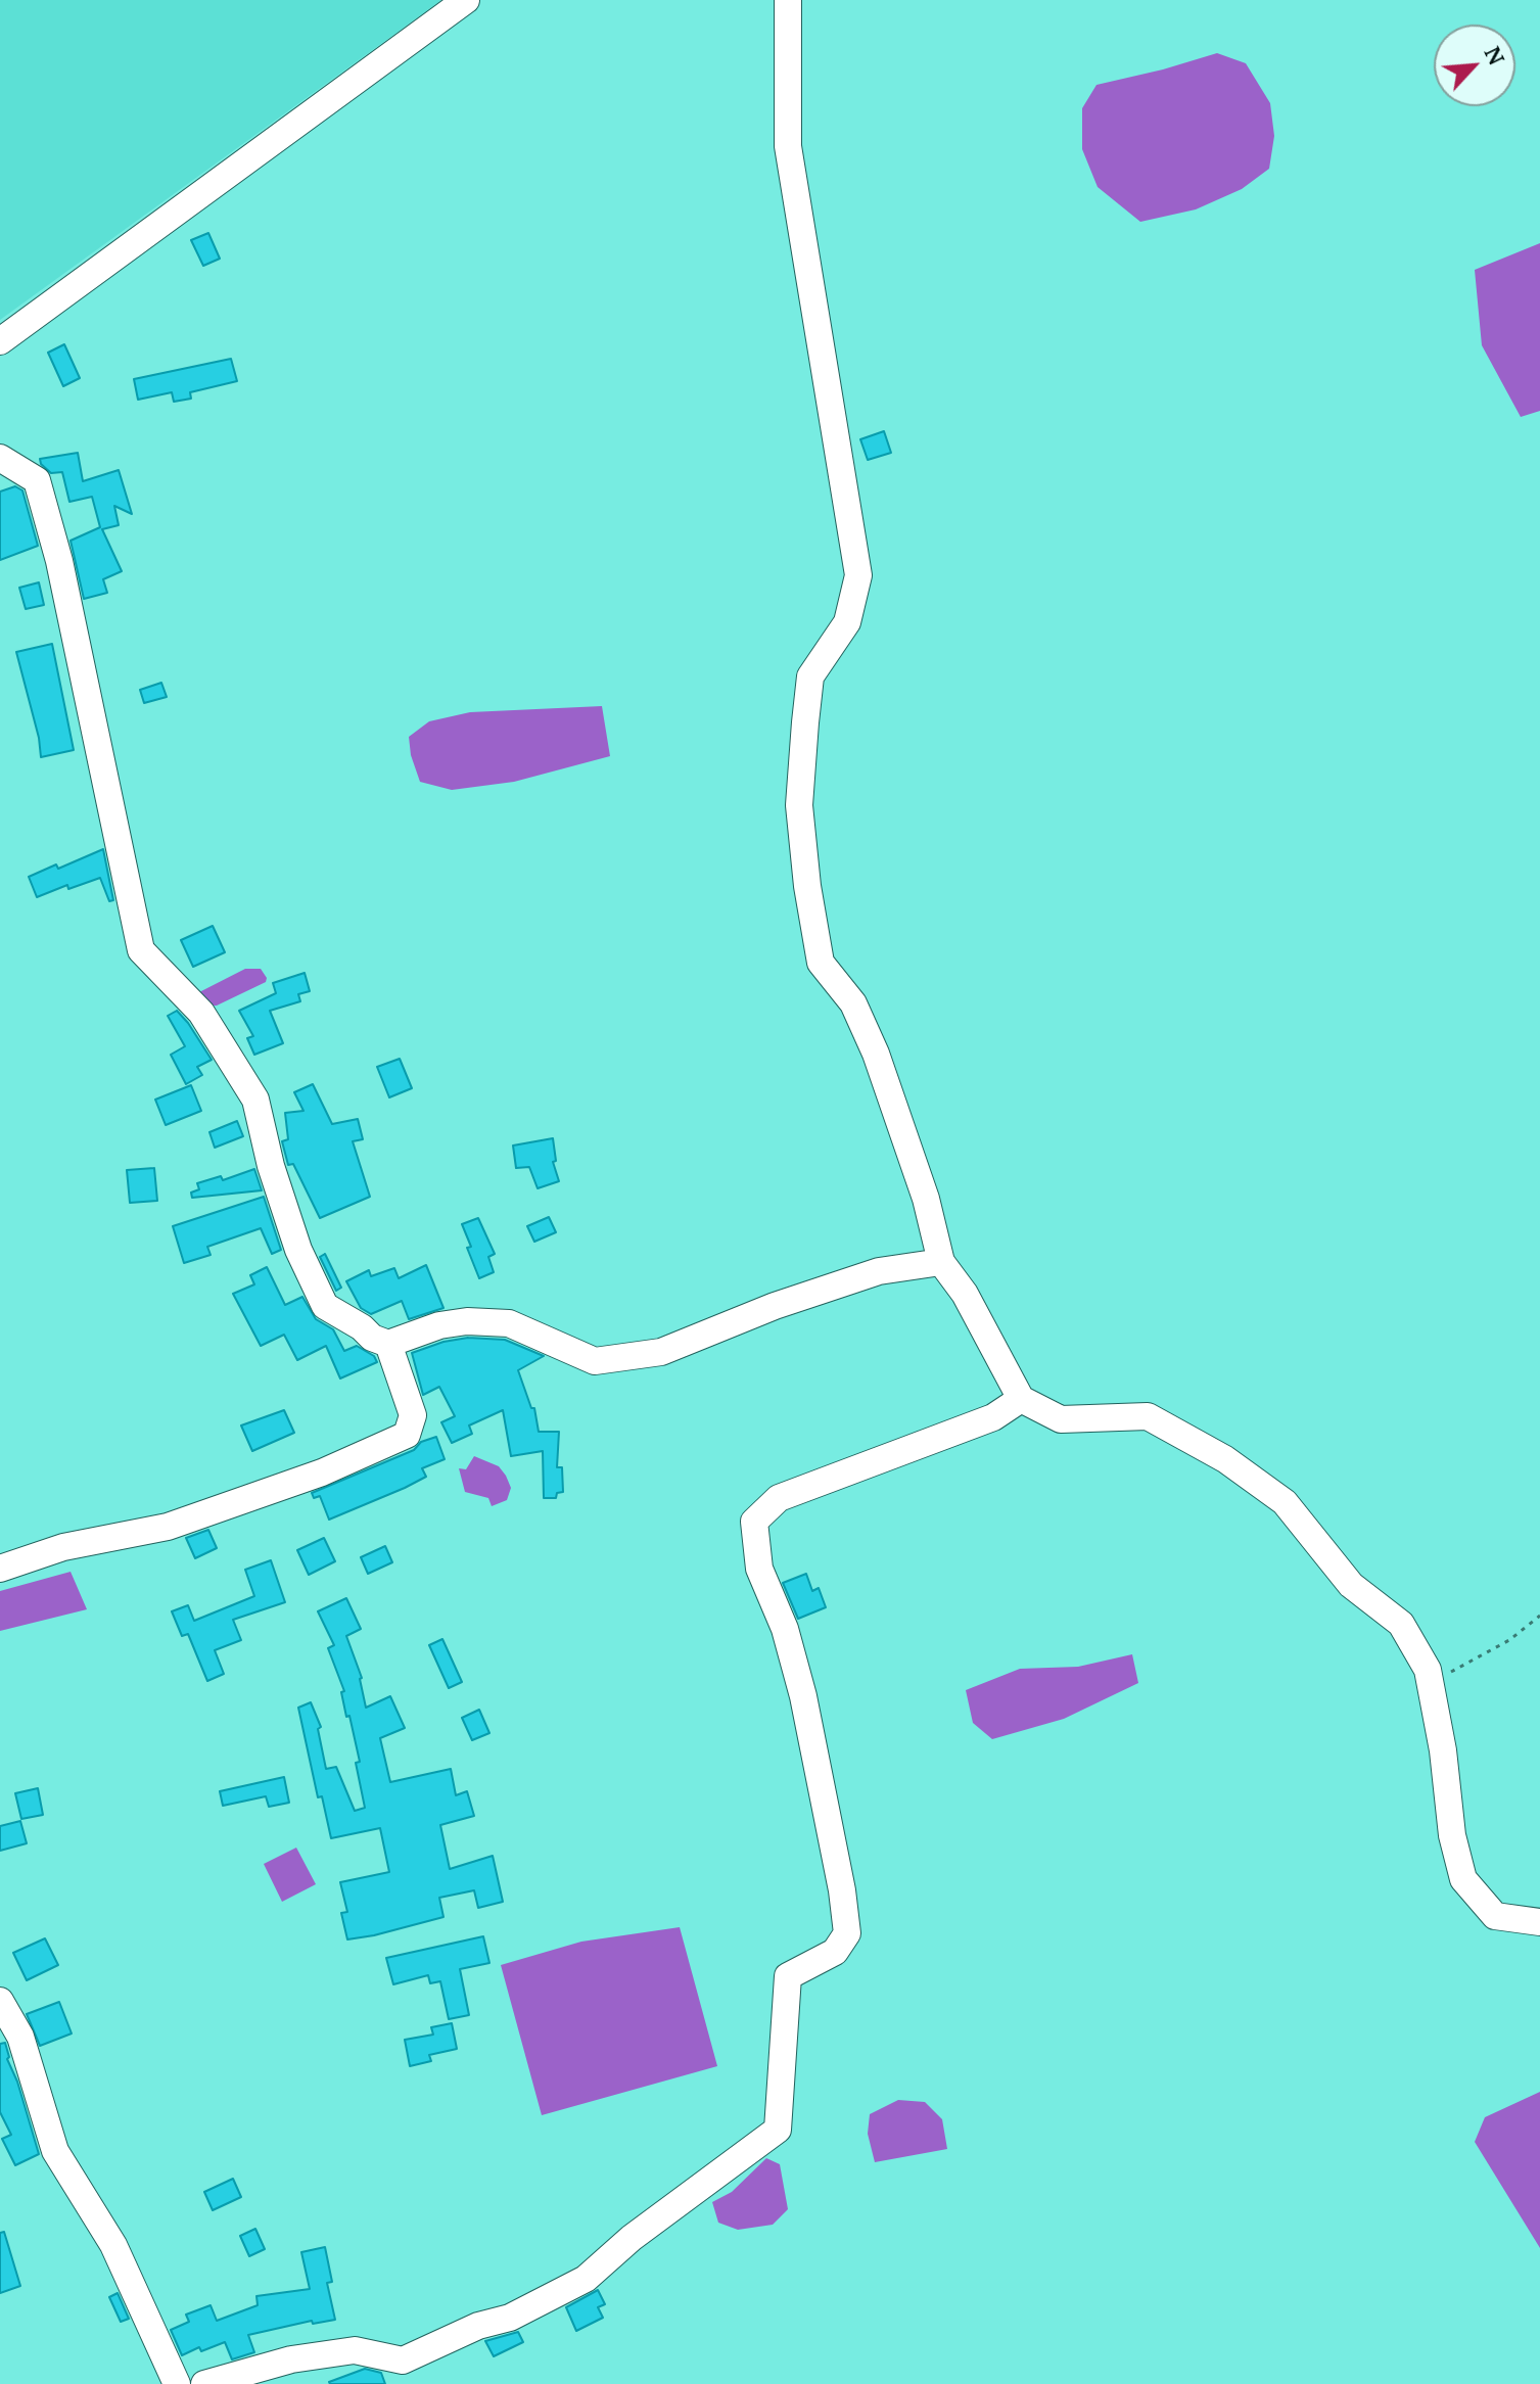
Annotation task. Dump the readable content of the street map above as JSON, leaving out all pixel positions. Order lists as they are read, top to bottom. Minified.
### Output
{"north":"top right"}
